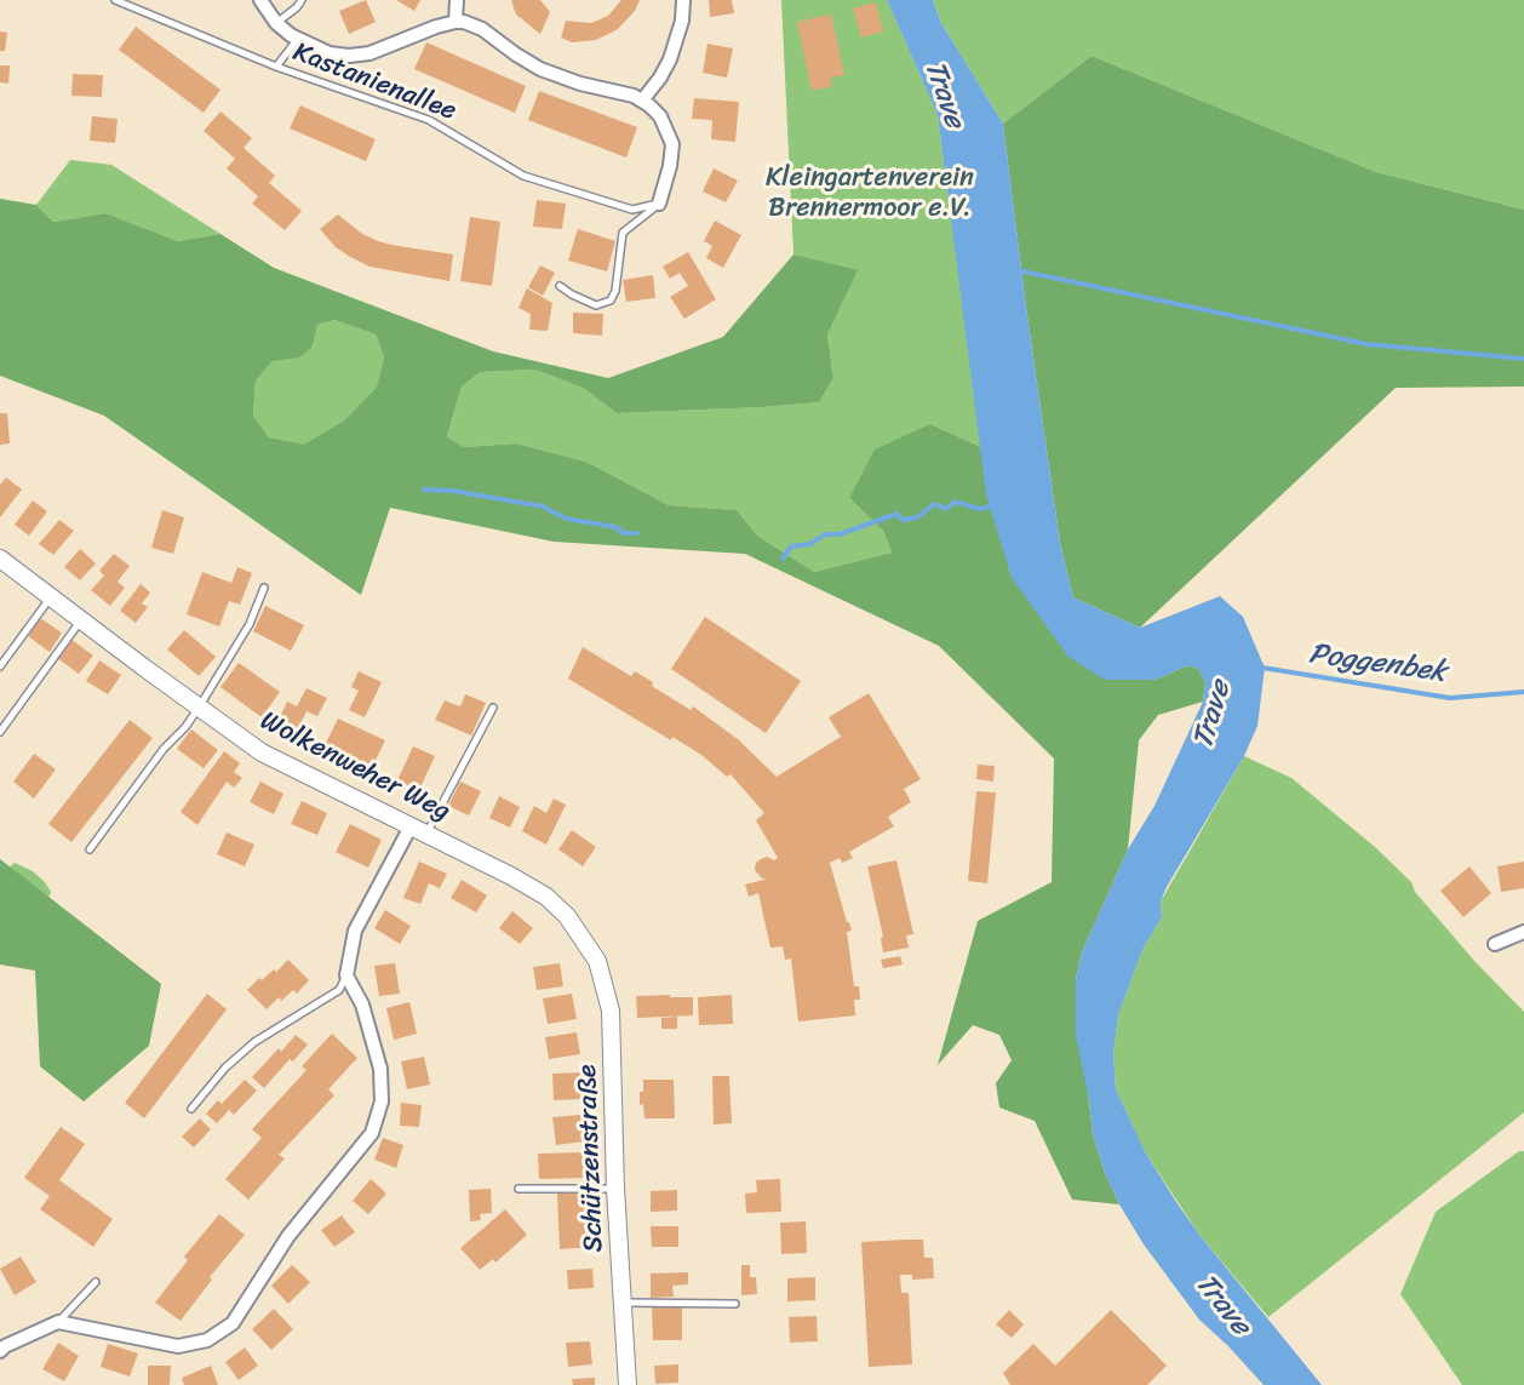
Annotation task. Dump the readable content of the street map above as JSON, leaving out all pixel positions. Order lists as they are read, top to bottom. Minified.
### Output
{"streets":{"street":["Wolkenweher Weg","Schützenstraße"],"lane":["Kastanienallee"]},"crossings":[["Wolkenweher Weg","Schützenstraße"]],"water":["Trave","Poggenbek"],"parks":["Kleingartenverein Brennermoor e.V."]}
